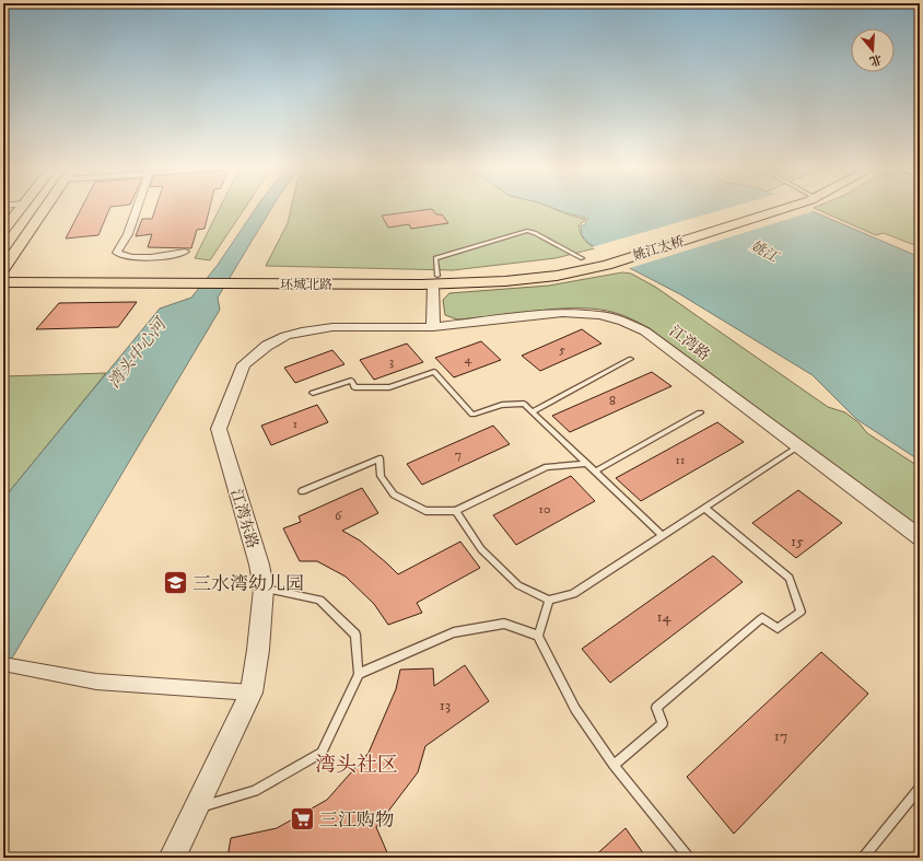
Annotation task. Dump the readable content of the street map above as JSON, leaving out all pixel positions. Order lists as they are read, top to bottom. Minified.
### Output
{"streets":{"main road":["姚江大桥","环城北路"],"street":["江湾路","江湾东路"]},"crossings":[["姚江大桥","环城北路"],["江湾路","江湾东路"]],"districts":["湾头社区"],"water":["姚江","湾头中心河"],"places":{"school or university":["三水湾幼儿园"],"supermarket":["三江购物"]},"house_numbers":["5","4","3","8","1","7","11","10","6","15","14","13","17"],"north":"bottom"}
